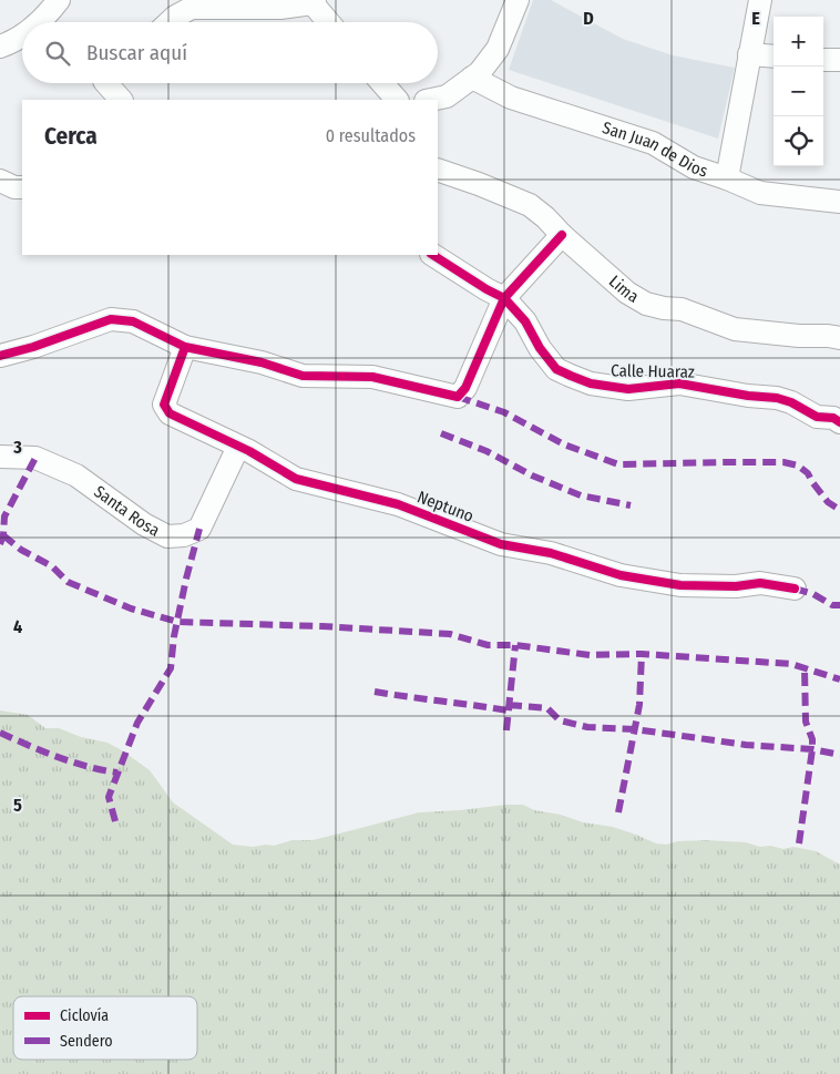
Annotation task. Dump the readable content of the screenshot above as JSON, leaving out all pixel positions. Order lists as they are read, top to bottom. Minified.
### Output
{"streets":{"street":["San Juan de Dios","Lima","Calle Huaraz","Neptuno","Santa Rosa"]},"crossings":[["Neptuno","Santa Rosa"]],"legend":["Ciclovía","Sendero"],"page":{"map_buttons":["+","−"],"search":"Buscar aquí","heading":["Cerca","0 resultados"]},"grid":{"columns":["D","E"],"rows":["3","4","5"]}}
